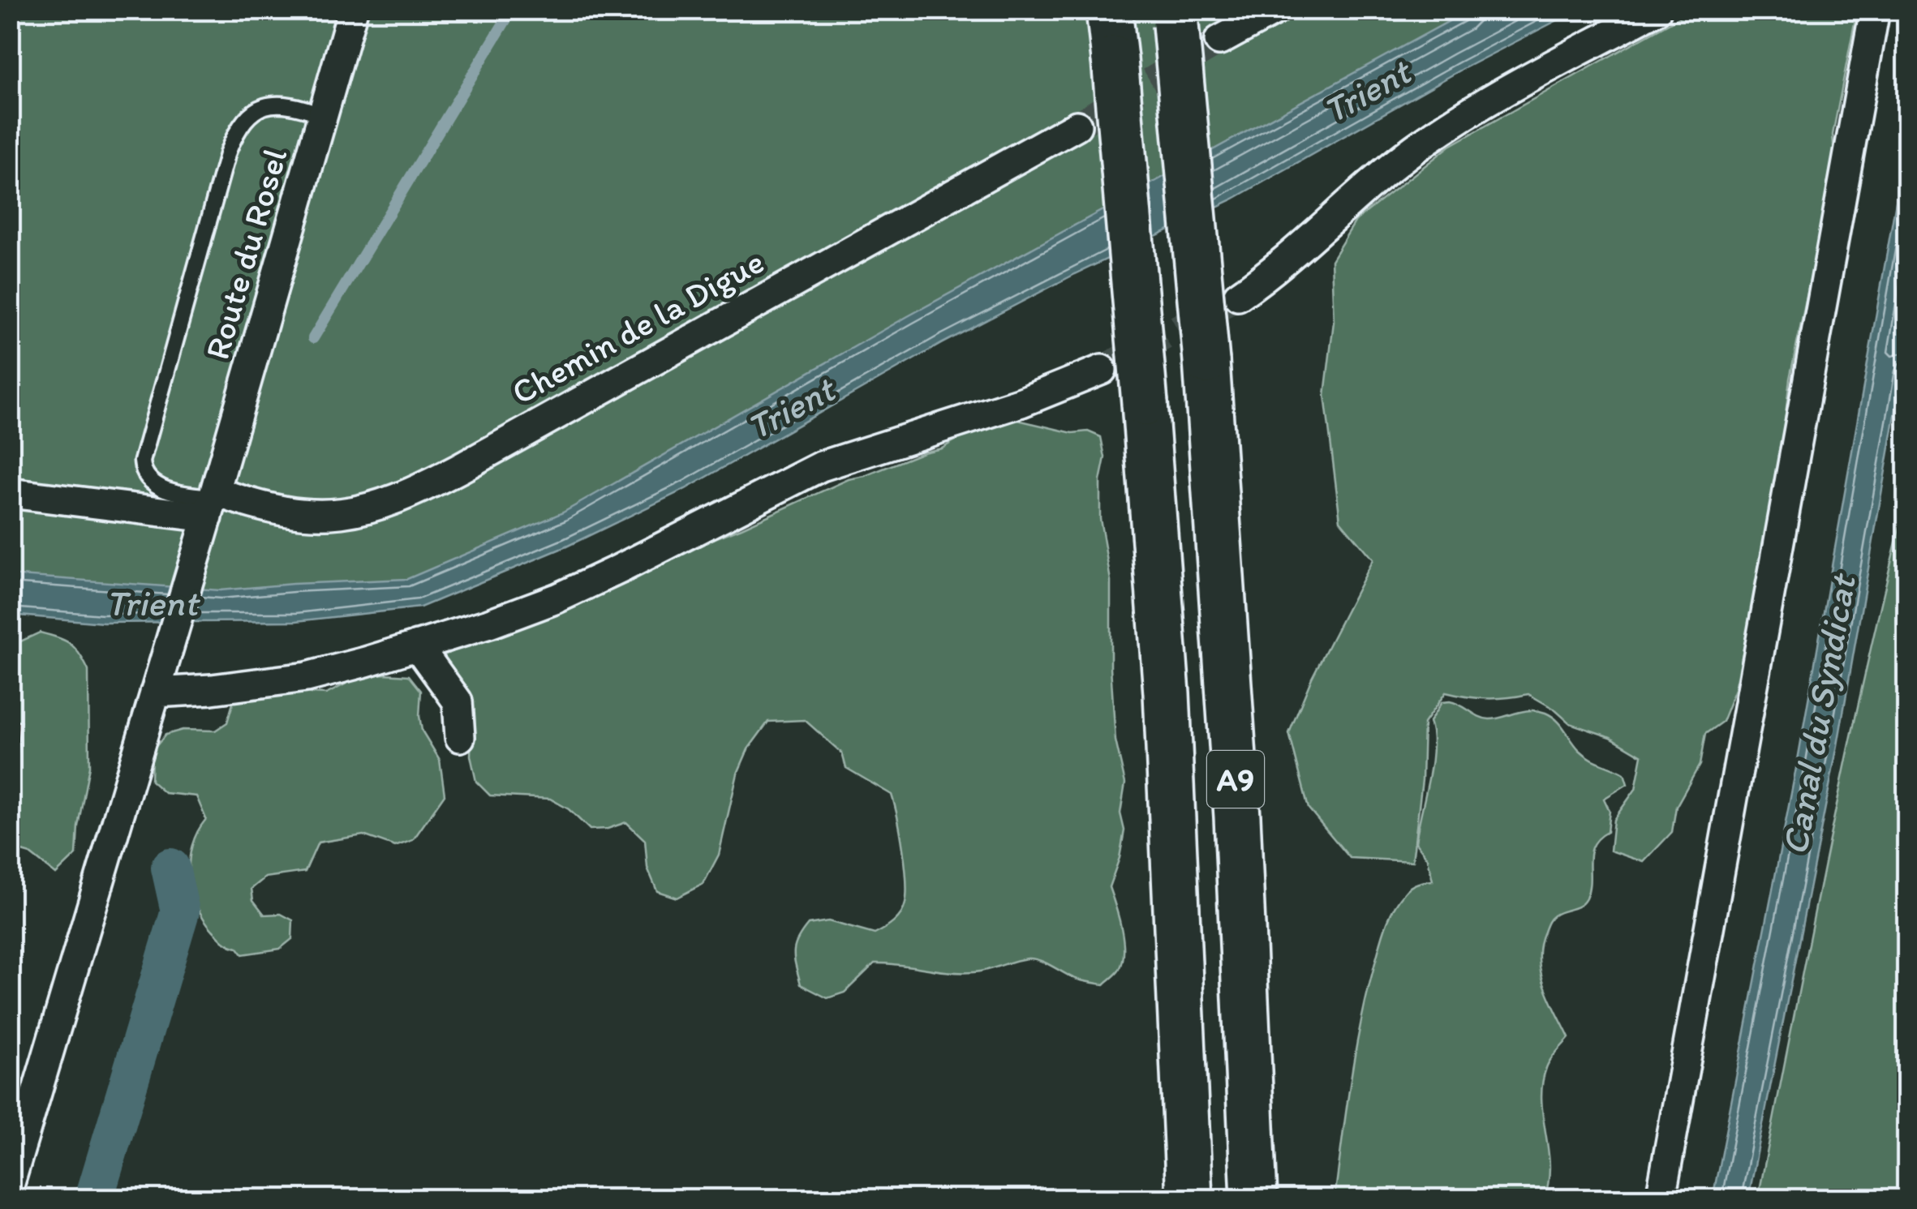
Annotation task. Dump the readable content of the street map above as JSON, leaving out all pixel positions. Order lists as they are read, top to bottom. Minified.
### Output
{"streets":{"highway":["A9"],"street":["Route du Rosel","Chemin de la Digue"]},"crossings":[["Route du Rosel","Chemin de la Digue"]],"water":["Trient","Canal du Syndicat"]}
